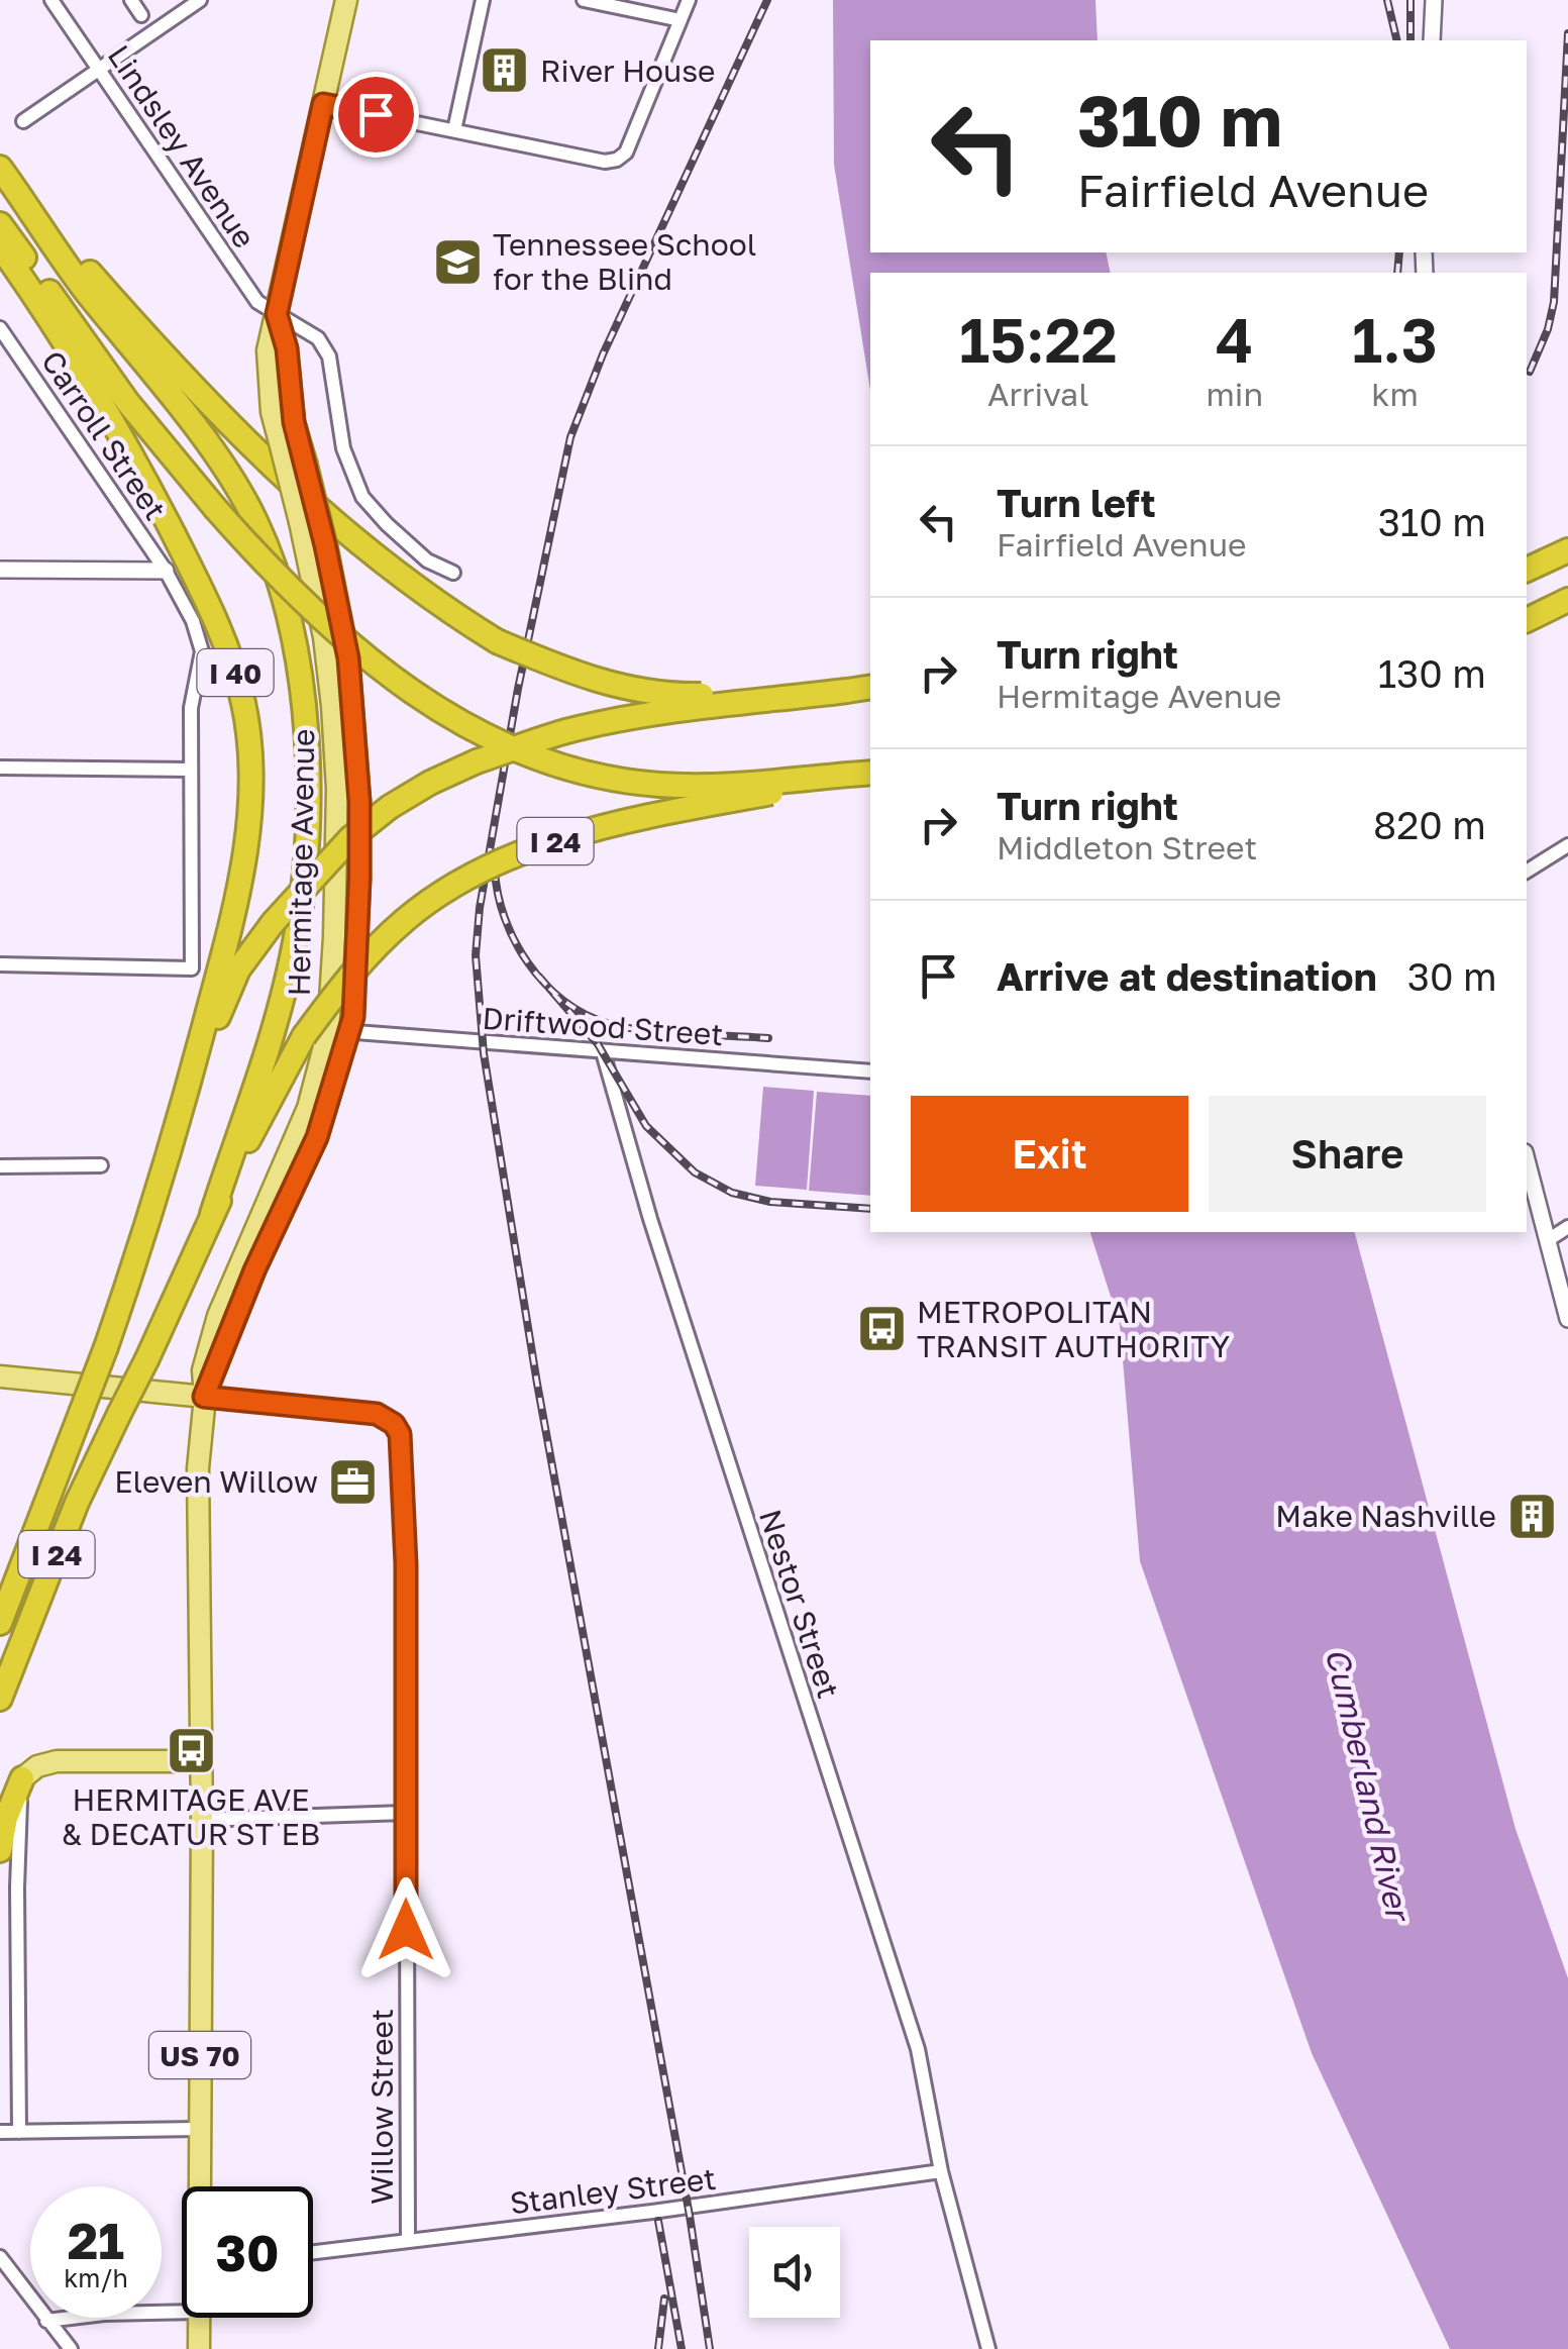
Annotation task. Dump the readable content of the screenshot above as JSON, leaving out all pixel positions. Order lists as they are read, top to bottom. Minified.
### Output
{"streets":{"highway":["I 40","I 24"],"main road":["Hermitage Avenue","US 70"],"street":["Lindsley Avenue","Carroll Street","Driftwood Street","Nestor Street","Willow Street","Stanley Street"]},"crossings":[["Lindsley Avenue","Hermitage Avenue"],["I 40","I 24"],["Hermitage Avenue","Driftwood Street"],["Hermitage Avenue","Willow Street"],["Driftwood Street","Nestor Street"],["Nestor Street","Stanley Street"],["Willow Street","Stanley Street"]],"water":["Cumberland River"],"places":{"building":["River House","Make Nashville"],"school or university":["Tennessee School for the Blind"],"bus stop":["METROPOLITAN TRANSIT AUTHORITY","HERMITAGE AVE & DECATUR ST EB"],"office":["Eleven Willow"]},"page":{"turn":["310 m","Fairfield Avenue"],"eta":["15:22","Arrival","4","min","1.3","km"],"list":[{"name":"Turn left","note":"Fairfield Avenue","value":"310 m"},{"name":"Turn right","note":"Hermitage Avenue","value":"130 m"},{"name":"Turn right","note":"Middleton Street","value":"820 m"},{"name":"Arrive at destination","value":"30 m"}],"buttons":["Exit","Share"],"speed":"21 km/h","limit":"30"}}
